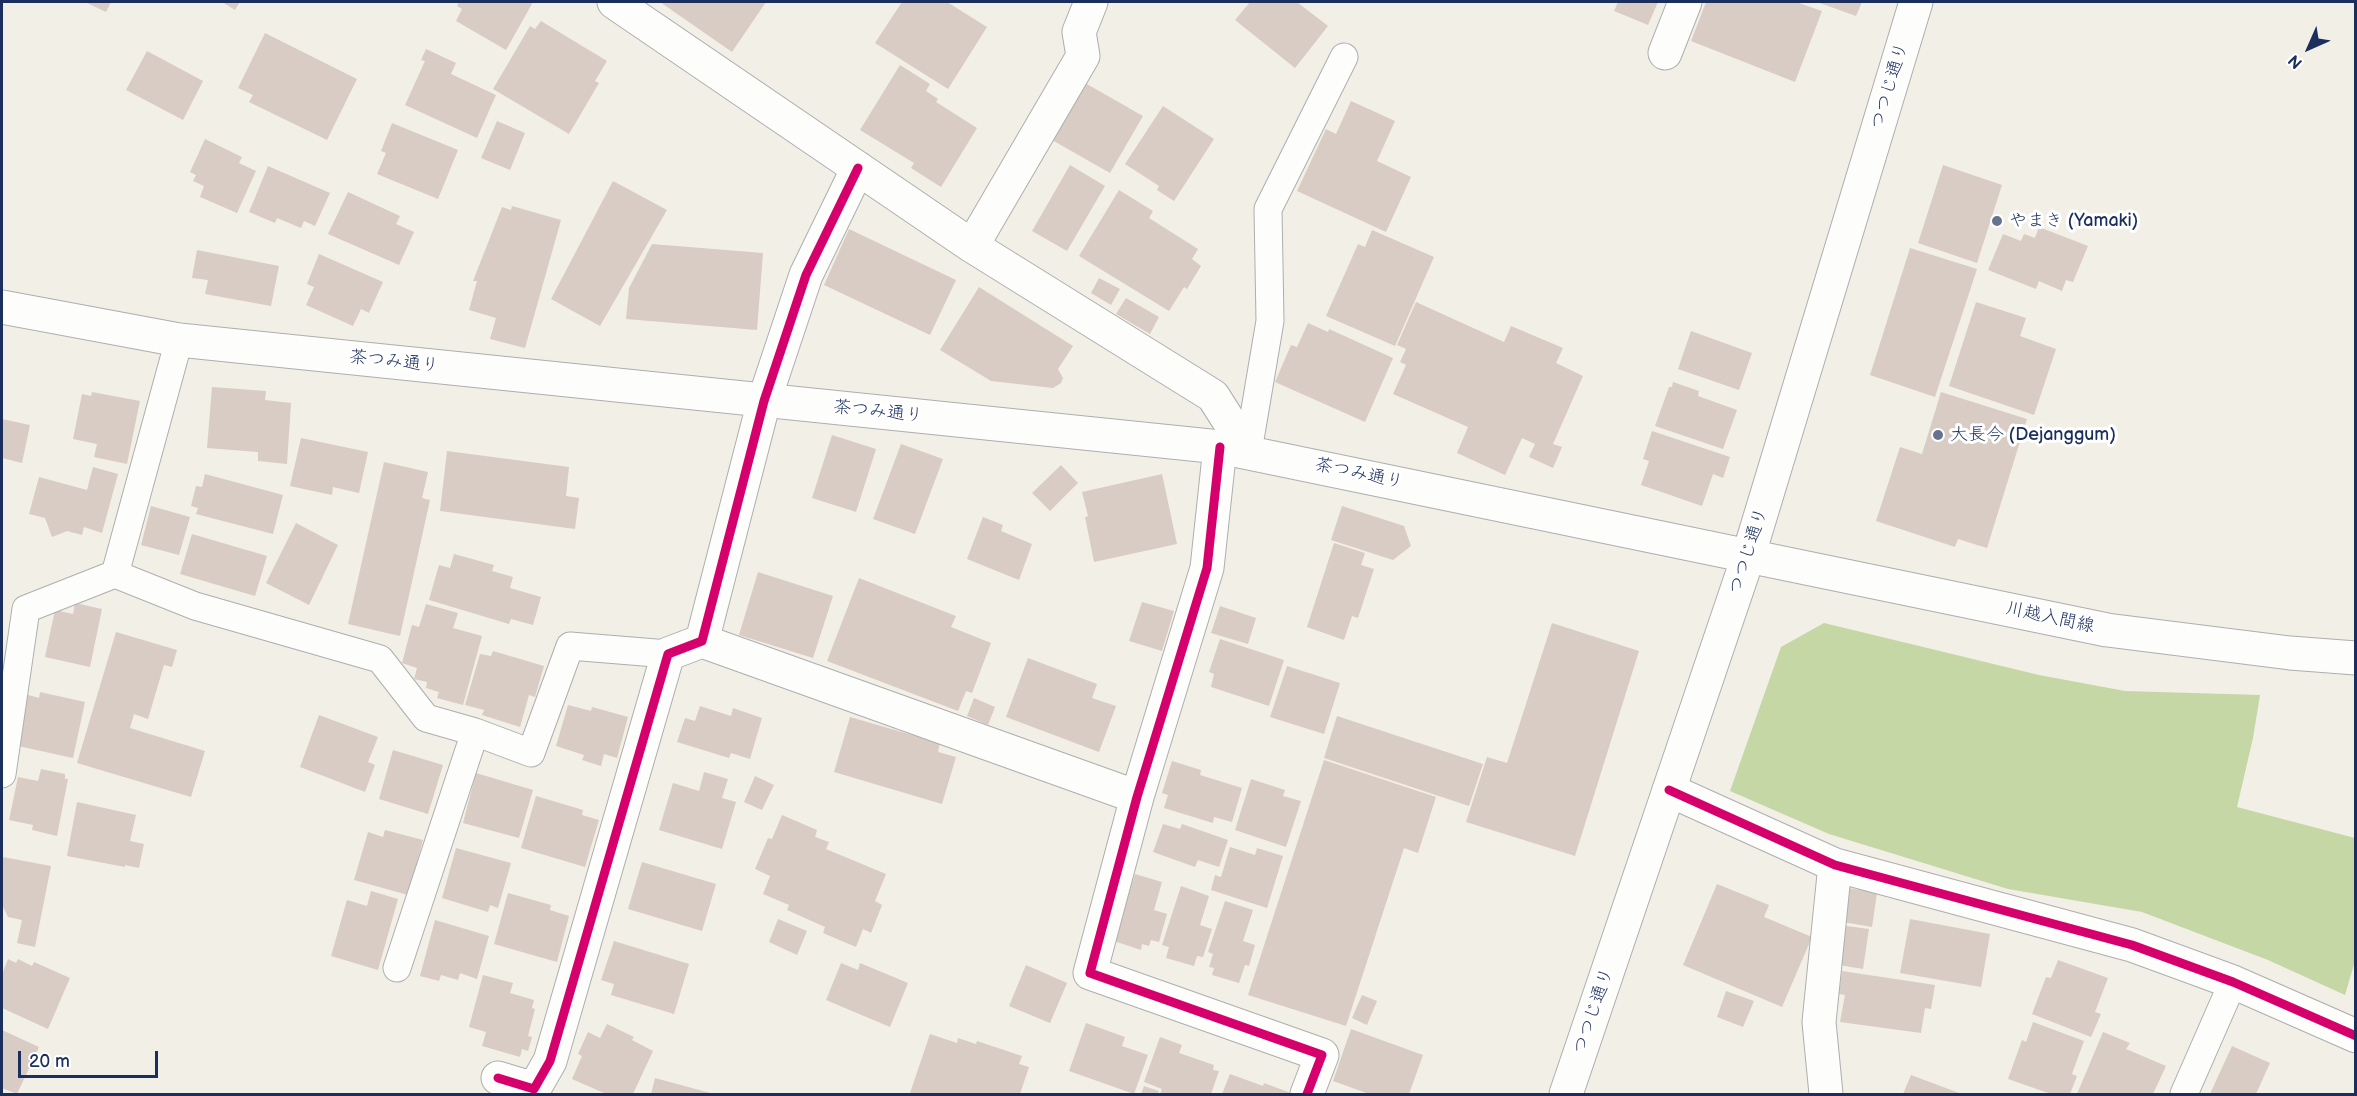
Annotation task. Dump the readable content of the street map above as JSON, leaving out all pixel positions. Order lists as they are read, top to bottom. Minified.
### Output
{"streets":{"street":["つつじ通り","茶つみ通り","川越入間線"]},"crossings":[["つつじ通り","茶つみ通り"],["つつじ通り","川越入間線"],["茶つみ通り","川越入間線"]],"places":["やまき (Yamaki)","大長今 (Dejanggum)"],"scale_bar":"20 m","north":"bottom left"}
